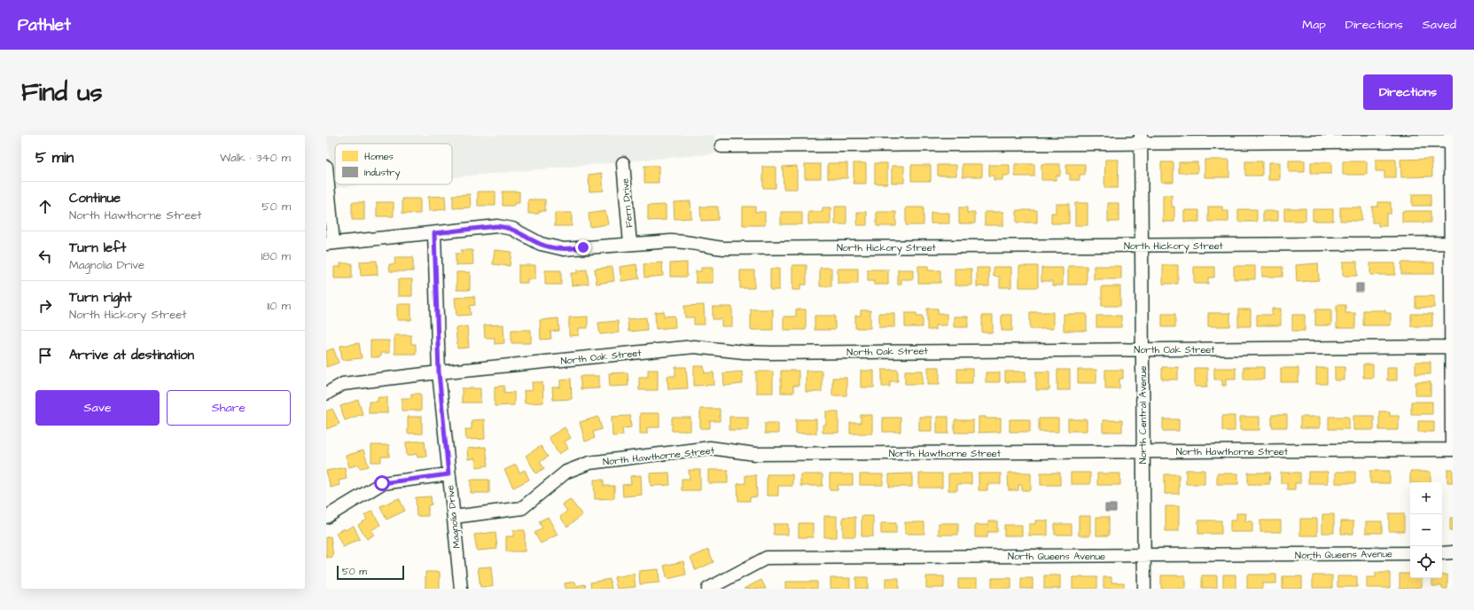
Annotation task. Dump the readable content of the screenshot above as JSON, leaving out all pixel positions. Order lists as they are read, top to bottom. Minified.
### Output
{"streets":{"street":["Fern Drive","North Hickory Street","North Oak Street","North Central Avenue","North Hawthorne Street","Magnolia Drive","North Queens Avenue"]},"crossings":[["Fern Drive","North Hickory Street"],["North Hickory Street","North Central Avenue"],["North Hickory Street","Magnolia Drive"],["North Oak Street","North Central Avenue"],["North Oak Street","Magnolia Drive"],["North Central Avenue","North Hawthorne Street"],["North Central Avenue","North Queens Avenue"],["North Hawthorne Street","Magnolia Drive"]],"legend":["Homes","Industry"],"scale_bar":"50 m","page":{"header":"Pathlet","nav":["Map","Directions","Saved"],"buttons":["Directions",["Save","Share"]],"title":"Find us","heading":["5 min","Walk · 340 m"],"list":[["Continue","North Hawthorne Street","50 m"],["Turn left","Magnolia Drive","180 m"],["Turn right","North Hickory Street","110 m"],"Arrive at destination"],"map_buttons":["+","−"],"scale":"50 m"}}
